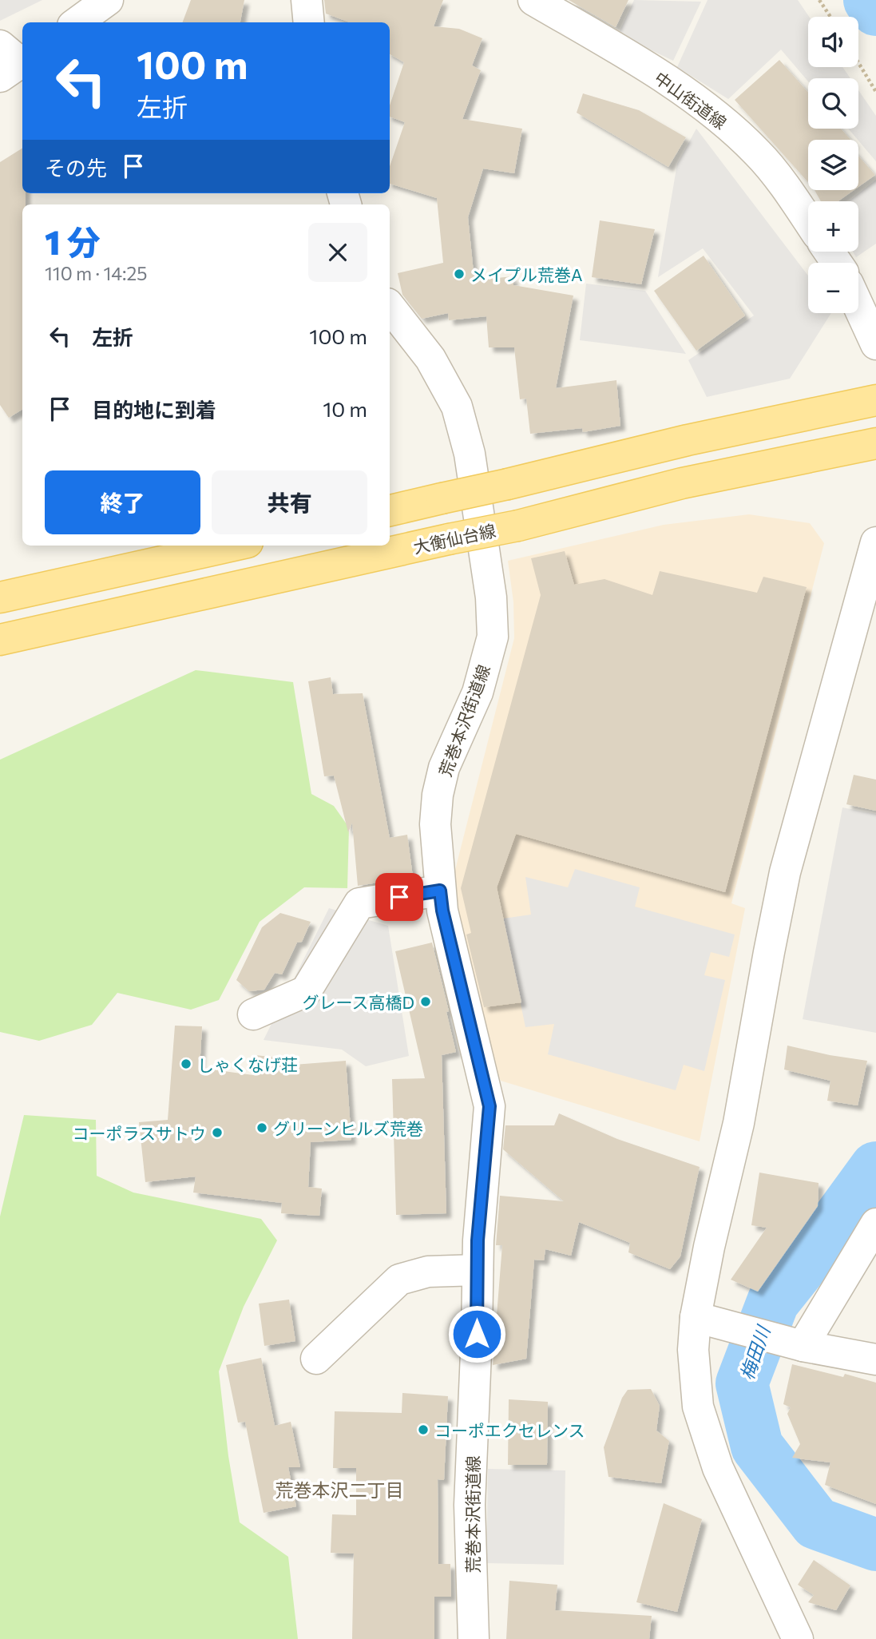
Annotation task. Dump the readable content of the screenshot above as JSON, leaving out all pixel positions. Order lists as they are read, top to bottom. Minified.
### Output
{"streets":{"main road":["大衡仙台線"],"street":["中山街道線","荒巻本沢街道線"]},"districts":["荒巻本沢二丁目"],"water":["梅田川"],"places":["メイプル荒巻A","グレース高橋D","しゃくなげ荘","グリーンヒルズ荒巻","コーポラスサトウ","コーポエクセレンス"],"page":{"map_buttons":["+","−"],"turn":["100 m","左折"],"then":"その先","heading":["1 分","110 m · 14:25"],"list":[{"name":"左折","value":"100 m"},{"name":"目的地に到着","value":"10 m"}],"buttons":["終了","共有"]}}
